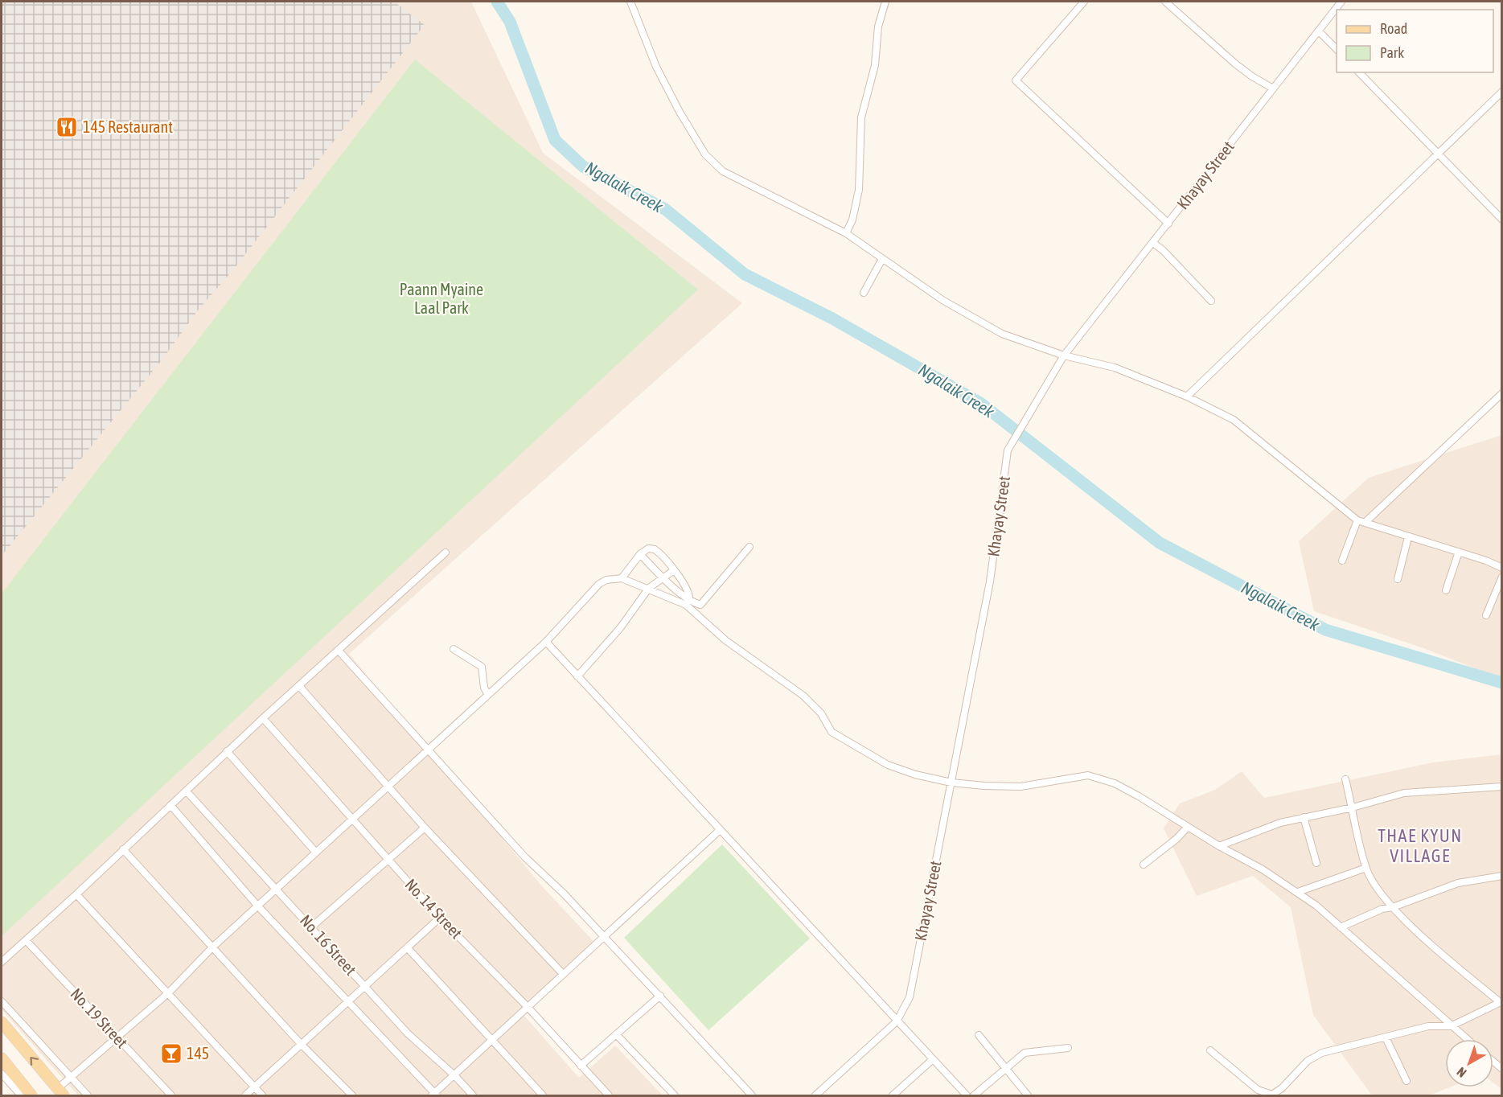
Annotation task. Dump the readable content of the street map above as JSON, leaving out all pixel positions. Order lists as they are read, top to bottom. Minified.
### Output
{"streets":{"street":["Khayay Street","No. 14 Street","No. 16 Street","No. 19 Street"]},"districts":["THAE KYUN VILLAGE"],"water":["Ngalaik Creek"],"parks":["Paann Myaine Laal Park"],"places":{"restaurant":["145 Restaurant"],"bar":["145"]},"legend":["Road","Park"],"north":"bottom left"}
